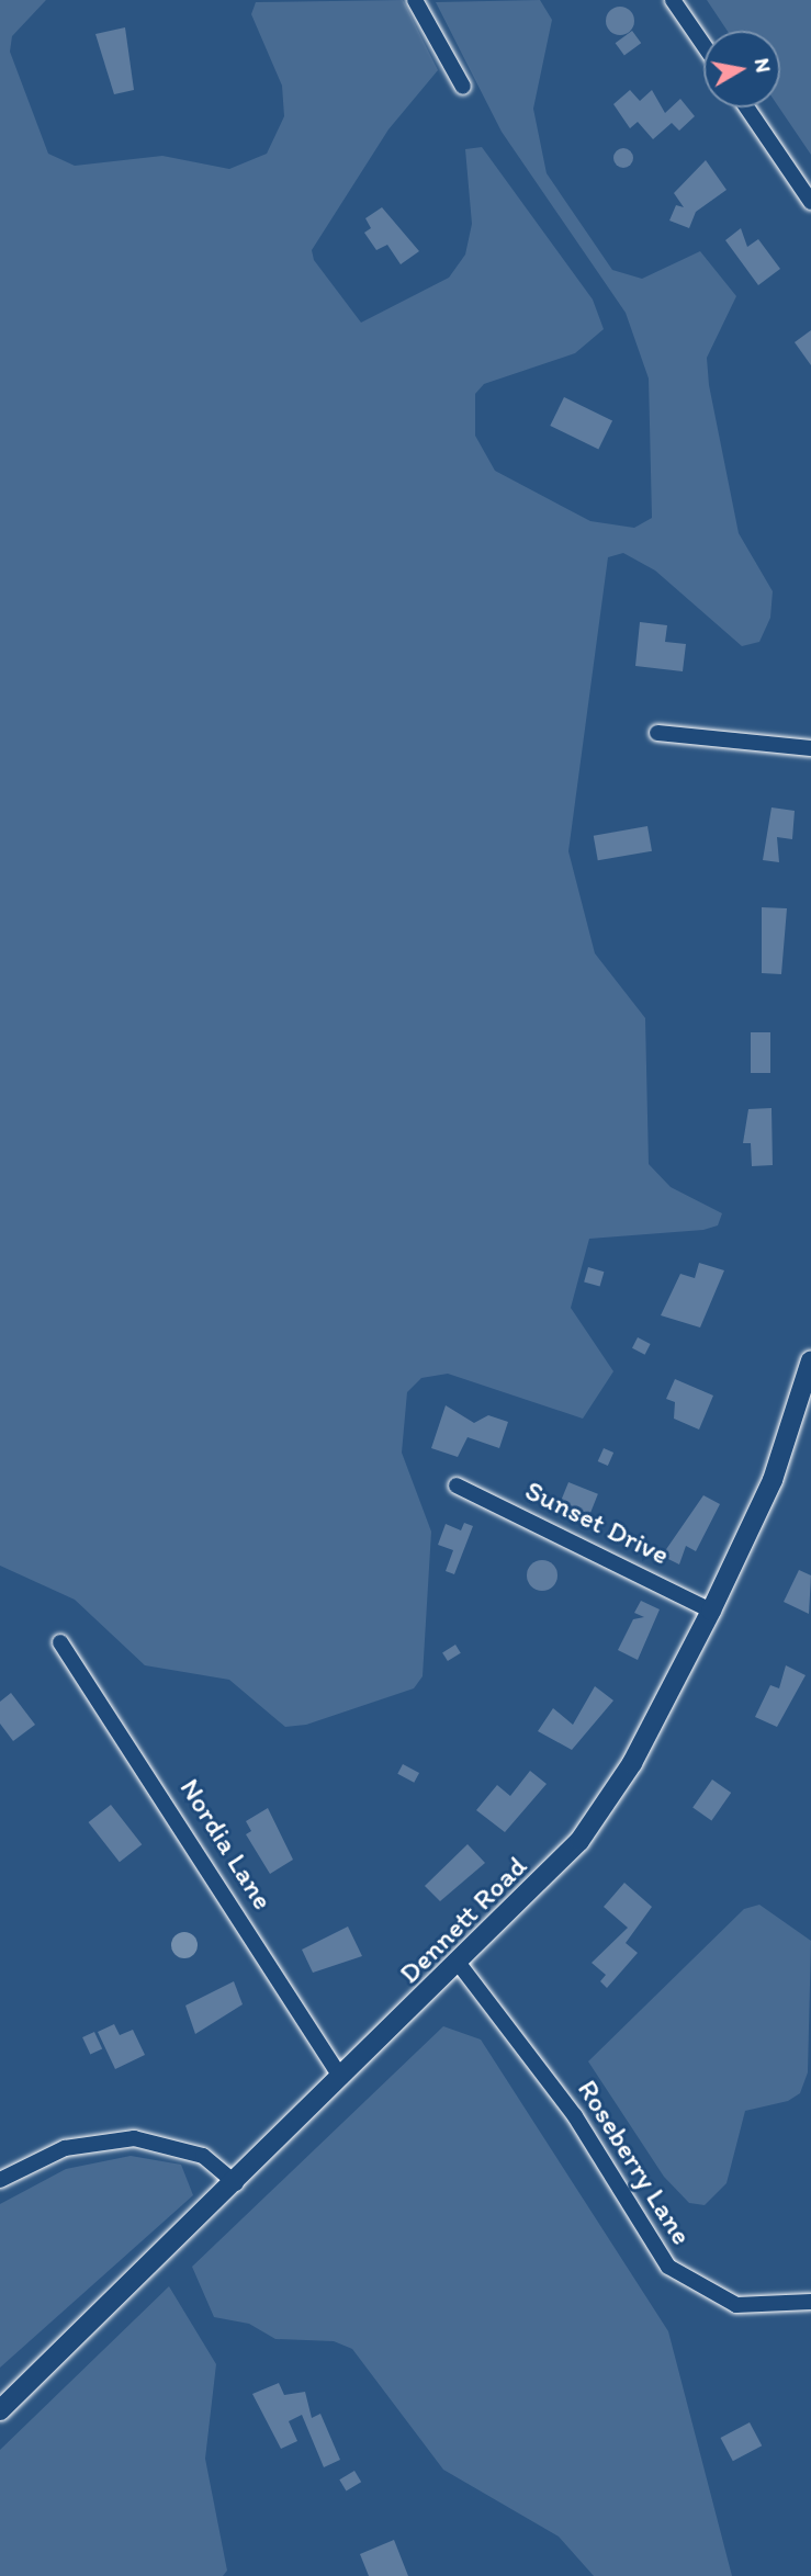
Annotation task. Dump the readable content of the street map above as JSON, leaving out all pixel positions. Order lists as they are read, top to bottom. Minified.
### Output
{"streets":{"street":["Sunset Drive","Nordia Lane","Dennett Road","Roseberry Lane"]},"crossings":[["Sunset Drive","Dennett Road"],["Nordia Lane","Dennett Road"],["Dennett Road","Roseberry Lane"]],"north":"right"}
